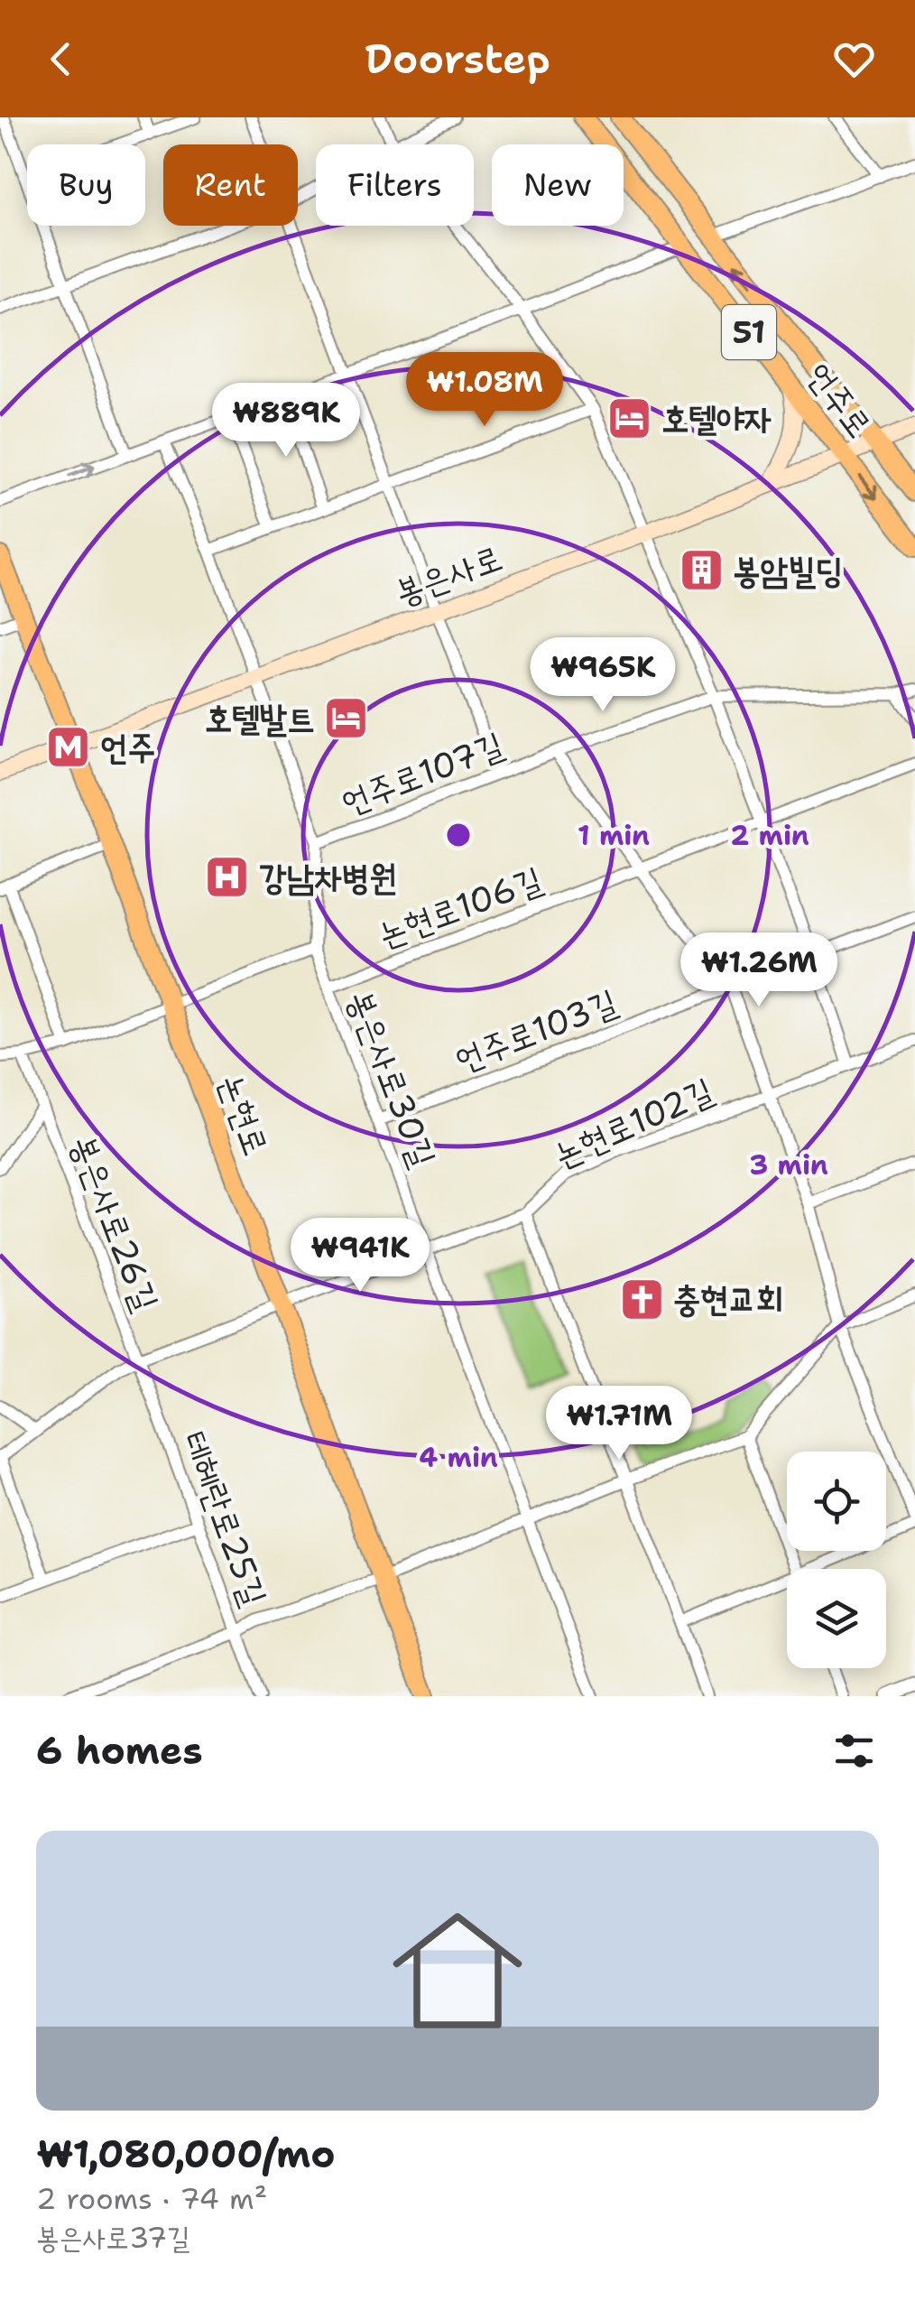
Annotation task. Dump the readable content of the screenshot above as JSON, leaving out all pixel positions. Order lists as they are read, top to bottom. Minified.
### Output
{"streets":{"main road":["51","언주로","봉은사로","논현로"],"street":["언주로107길","논현로106길","언주로103길","봉은사로30길","논현로102길","봉은사로26길","테헤란로25길"]},"crossings":[["언주로","봉은사로"],["봉은사로","봉은사로30길"],["봉은사로","논현로"],["언주로107길","봉은사로30길"],["논현로106길","봉은사로30길"],["언주로103길","봉은사로30길"],["봉은사로30길","논현로102길"],["논현로","논현로102길"],["논현로102길","봉은사로26길"],["논현로102길","테헤란로25길"],["봉은사로26길","테헤란로25길"]],"places":{"hotel":["호텔야자","호텔발트"],"building":["봉암빌딩"],"metro station":["언주"],"hospital":["강남차병원"],"church":["충현교회"]},"page":{"header":"Doorstep","chip":["Buy","Rent","Filters","New"],"price":["₩1.08M","₩889K","₩965K","₩1.26M","₩941K","₩1.71M"],"heading":"6 homes","list":[{"name":"₩1,080,000/mo","note":"2 rooms · 74 m² · 봉은사로37길"}]},"rings":["1 min","2 min","3 min","4 min"]}
